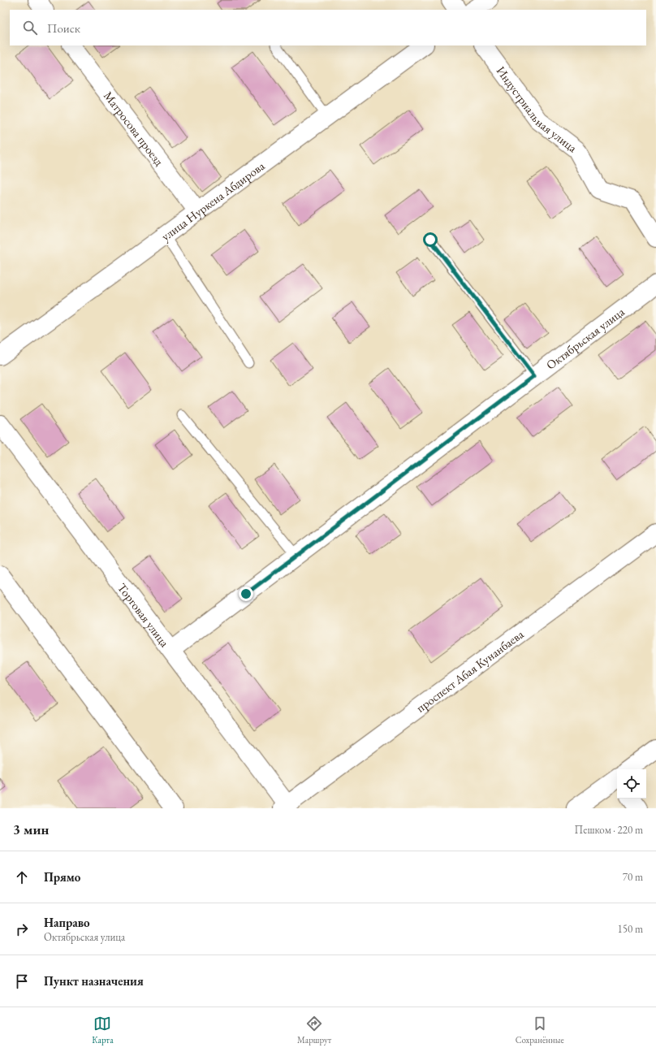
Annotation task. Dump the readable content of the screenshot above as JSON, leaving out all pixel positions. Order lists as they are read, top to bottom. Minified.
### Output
{"streets":{"street":["Индустриальная улица","Матросова проезд","улица Нуркена Абдирова","Октябрьская улица","Торговая улица","проспект Абая Кунанбаева"]},"crossings":[["Матросова проезд","улица Нуркена Абдирова"],["Октябрьская улица","Торговая улица"],["Торговая улица","проспект Абая Кунанбаева"]],"page":{"search":"Поиск","heading":["3 мин","Пешком · 220 m"],"list":[["Прямо","70 m"],["Направо","Октябрьская улица","150 m"],"Пункт назначения"],"nav":["Карта","Маршрут","Сохранённые"]}}
